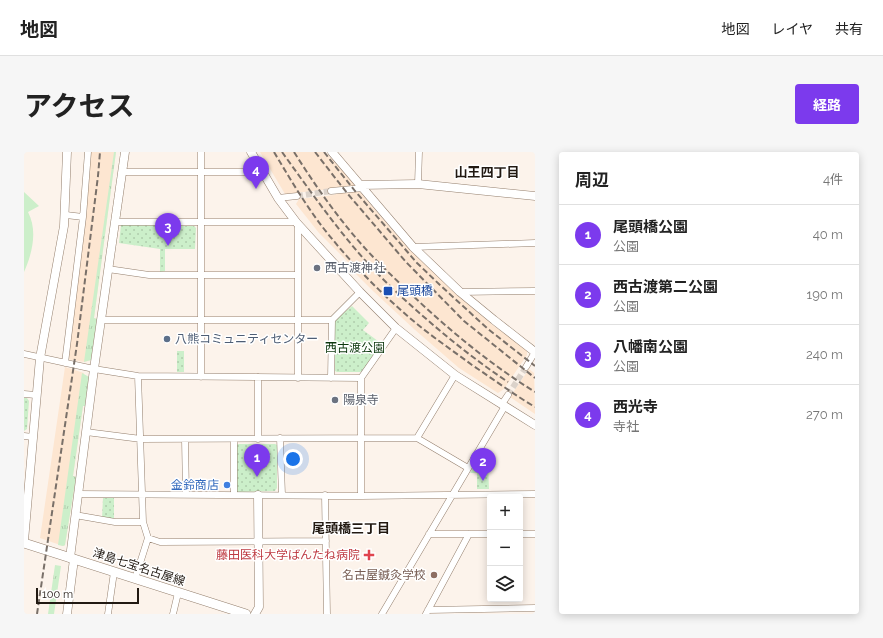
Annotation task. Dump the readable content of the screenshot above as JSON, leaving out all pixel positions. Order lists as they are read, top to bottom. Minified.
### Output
{"streets":{"main road":["津島七宝名古屋線"]},"districts":["山王四丁目","尾頭橋三丁目"],"parks":["西古渡公園"],"places":{"other":["西古渡神社","八熊コミュニティセンター","陽泉寺","金鈴商店","名古屋鍼灸学校"],"transit":["尾頭橋"],"health":["藤田医科大学ばんたね病院"]},"scale_bar":"100 m","page":{"header":"地図","nav":["地図","レイヤ","共有"],"title":"アクセス","buttons":"経路","heading":["周辺","4件"],"pins":["4","3","1","2"],"list":[{"mark":"1","name":"尾頭橋公園","note":"公園","value":"40 m"},{"mark":"2","name":"西古渡第二公園","note":"公園","value":"190 m"},{"mark":"3","name":"八幡南公園","note":"公園","value":"240 m"},{"mark":"4","name":"西光寺","note":"寺社","value":"270 m"}],"map_buttons":["+","−"],"scale":"100 m"}}
